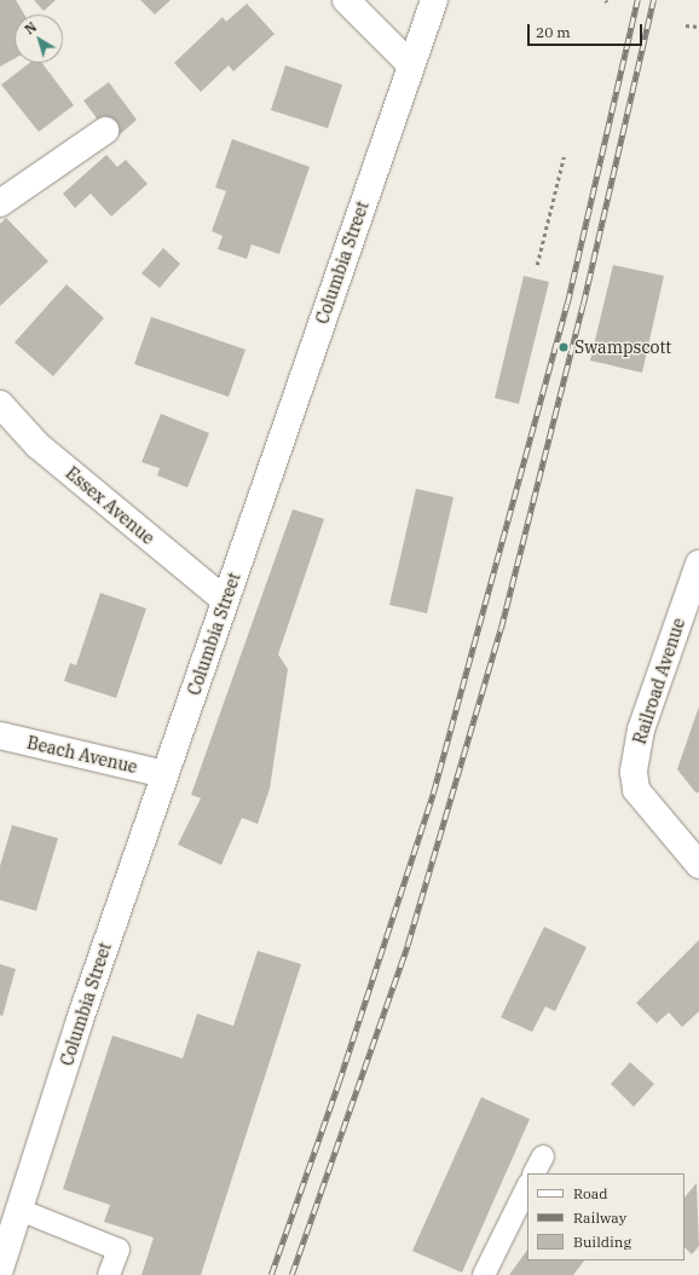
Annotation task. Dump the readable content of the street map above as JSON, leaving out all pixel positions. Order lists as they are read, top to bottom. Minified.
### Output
{"streets":{"street":["Columbia Street","Essex Avenue","Railroad Avenue","Beach Avenue"]},"crossings":[["Columbia Street","Essex Avenue"],["Columbia Street","Beach Avenue"]],"places":["Swampscott"],"legend":["Road","Railway","Building"],"scale_bar":"20 m","north":"top left"}
